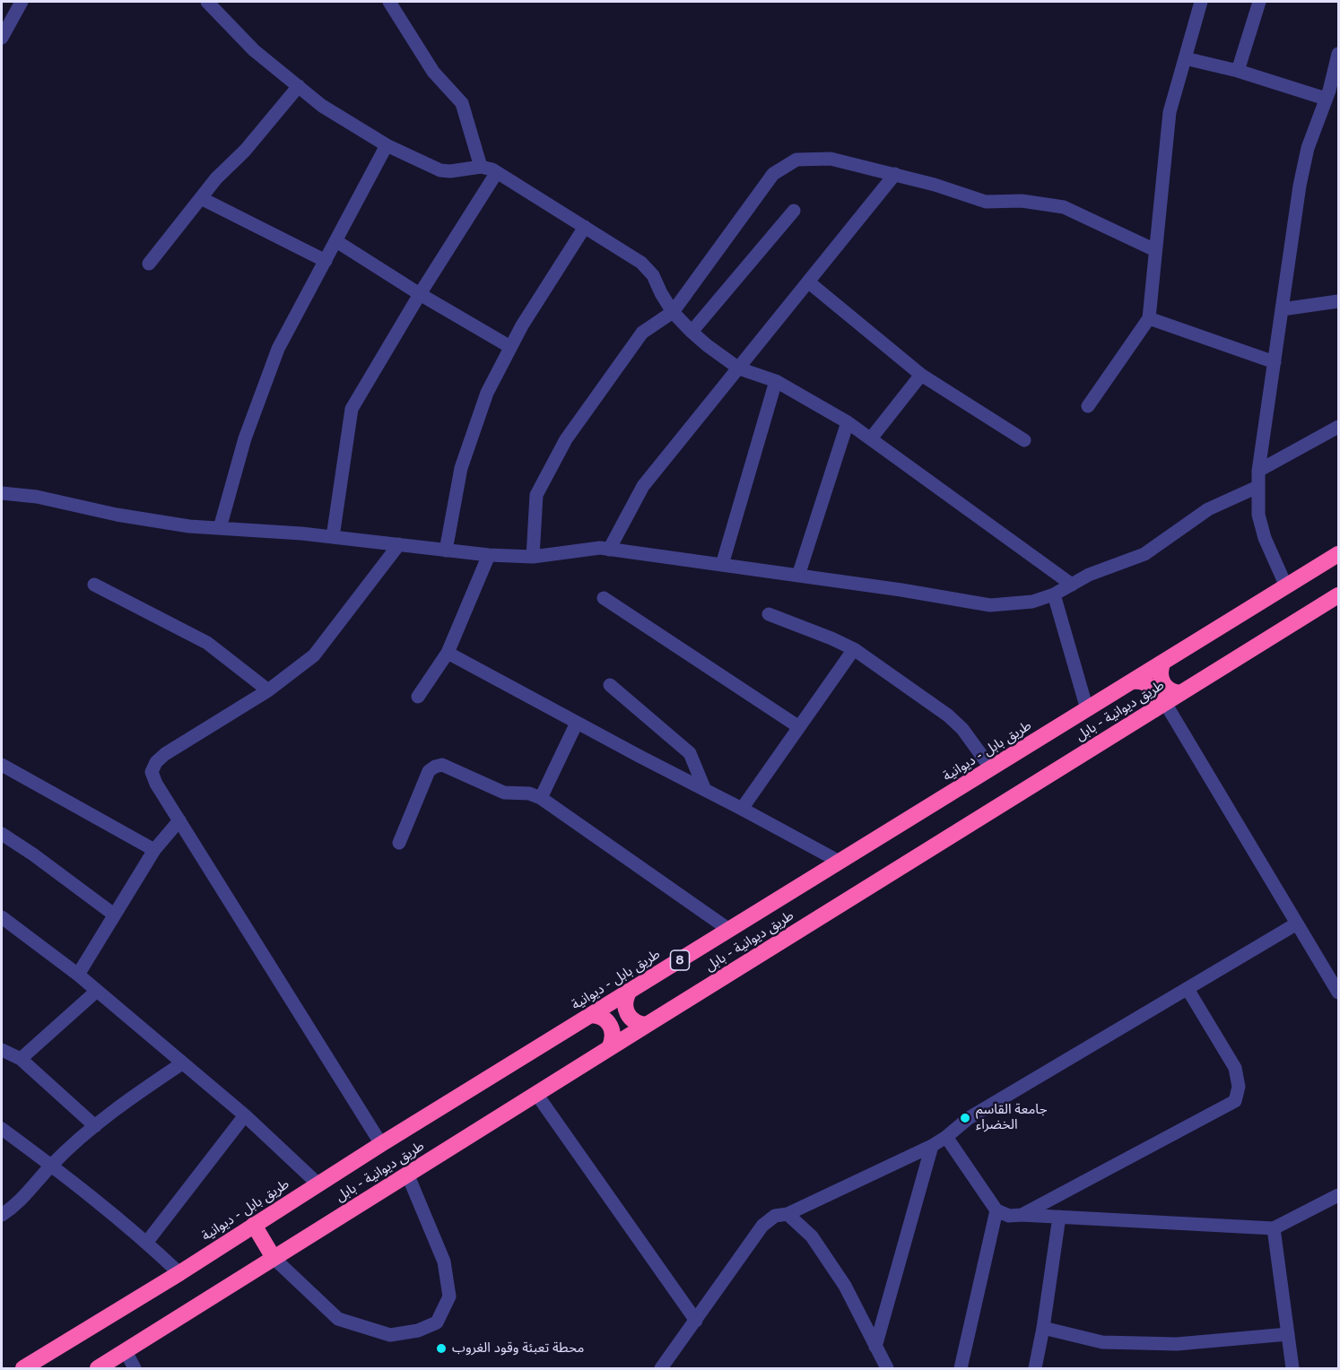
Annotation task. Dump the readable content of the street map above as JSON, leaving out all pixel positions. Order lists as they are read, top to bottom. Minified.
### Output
{"streets":{"highway":["طريق ديوانية - بابل","طريق بابل - ديوانية","8"]},"places":["جامعة القاسم الخضراء","محطة تعبئة وقود الغروب"]}
